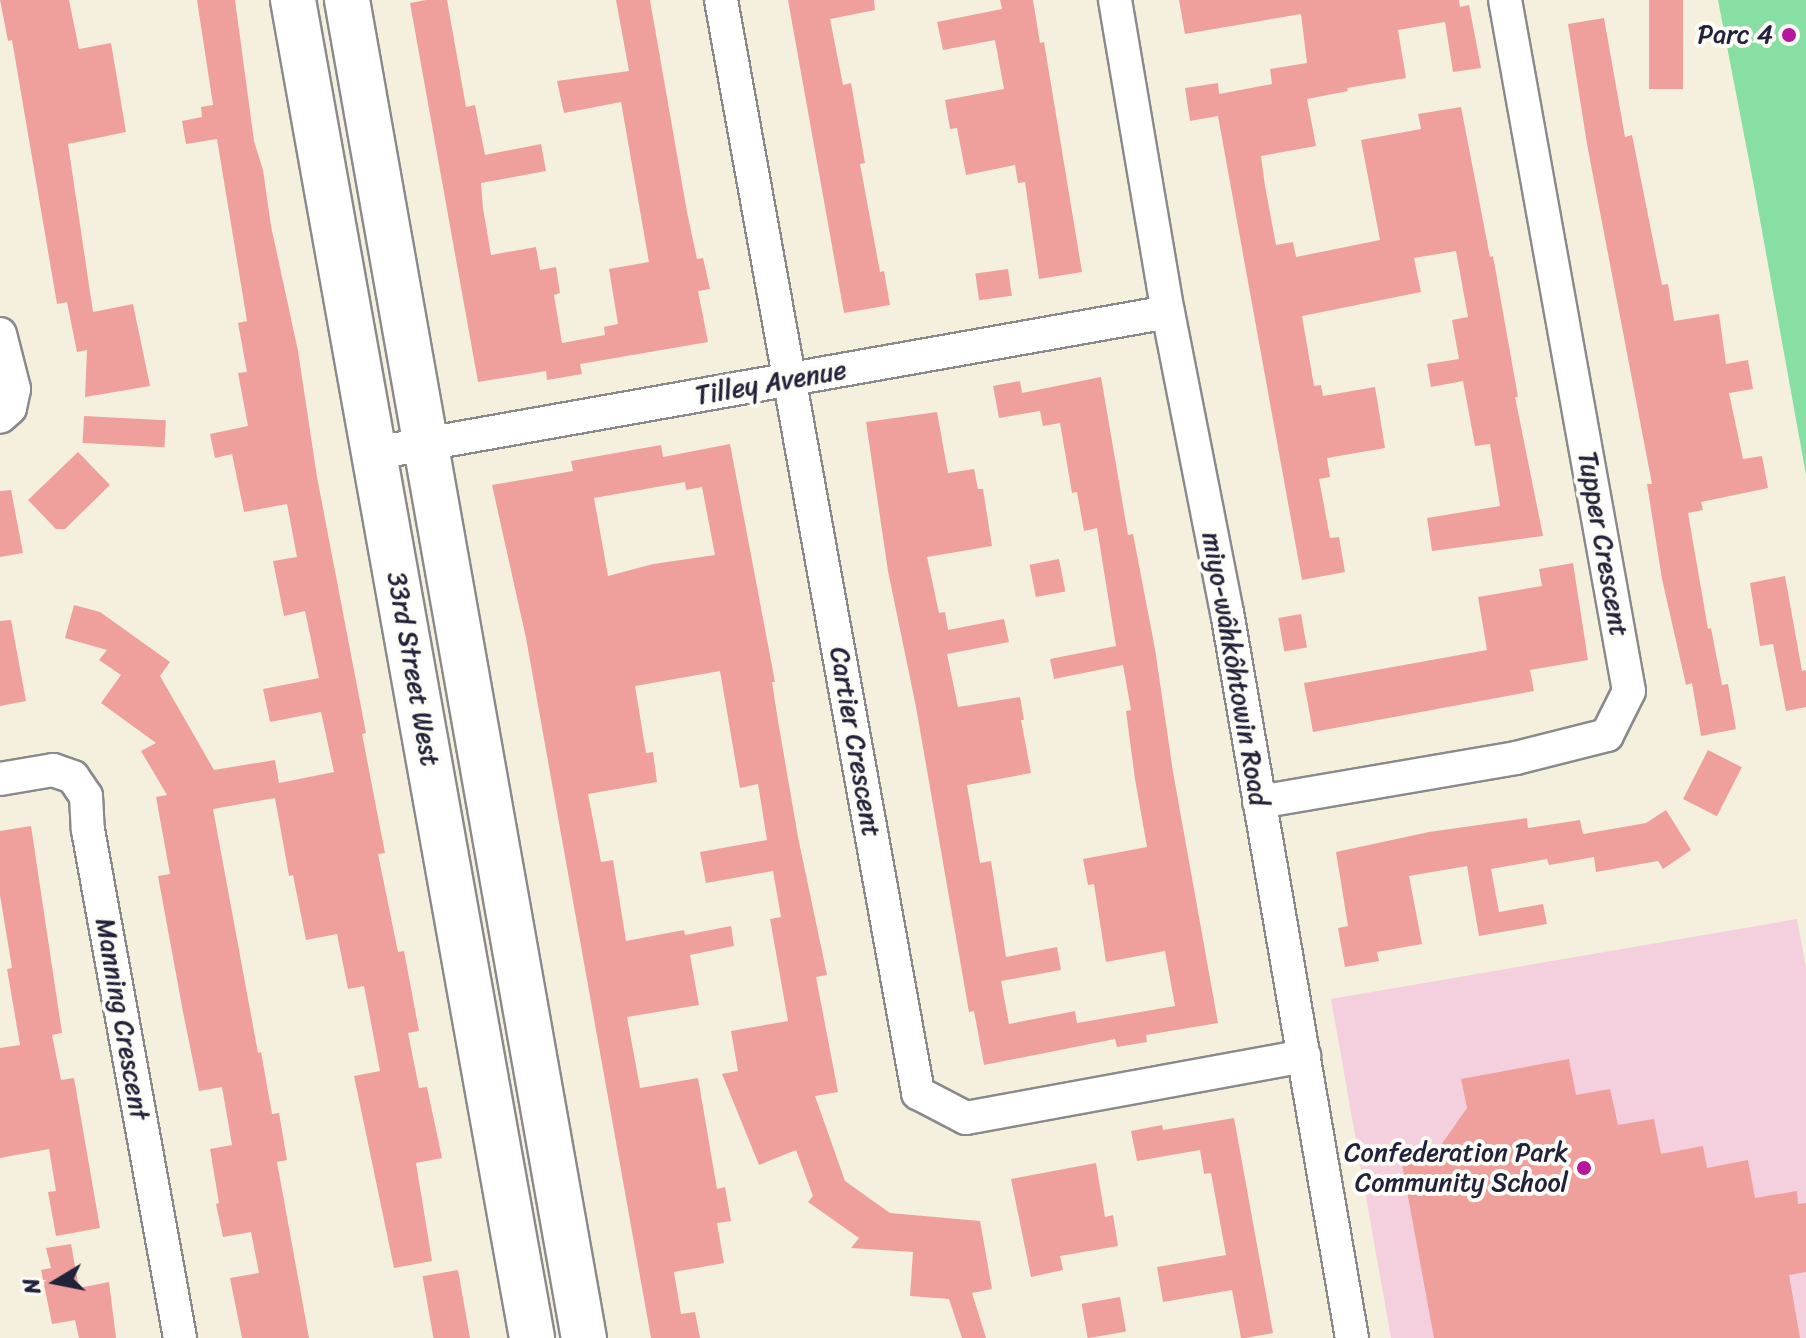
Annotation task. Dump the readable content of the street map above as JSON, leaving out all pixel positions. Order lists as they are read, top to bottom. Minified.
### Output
{"streets":{"main road":["33rd Street West"],"street":["Tilley Avenue","Tupper Crescent","miyo-wâhkôhtowin Road","Cartier Crescent","Manning Crescent"]},"crossings":[["Tilley Avenue","33rd Street West"],["Tilley Avenue","miyo-wâhkôhtowin Road"],["Tilley Avenue","Cartier Crescent"],["Tupper Crescent","miyo-wâhkôhtowin Road"],["miyo-wâhkôhtowin Road","Cartier Crescent"]],"places":["Parc 4","Confederation Park Community School"],"north":"left"}
